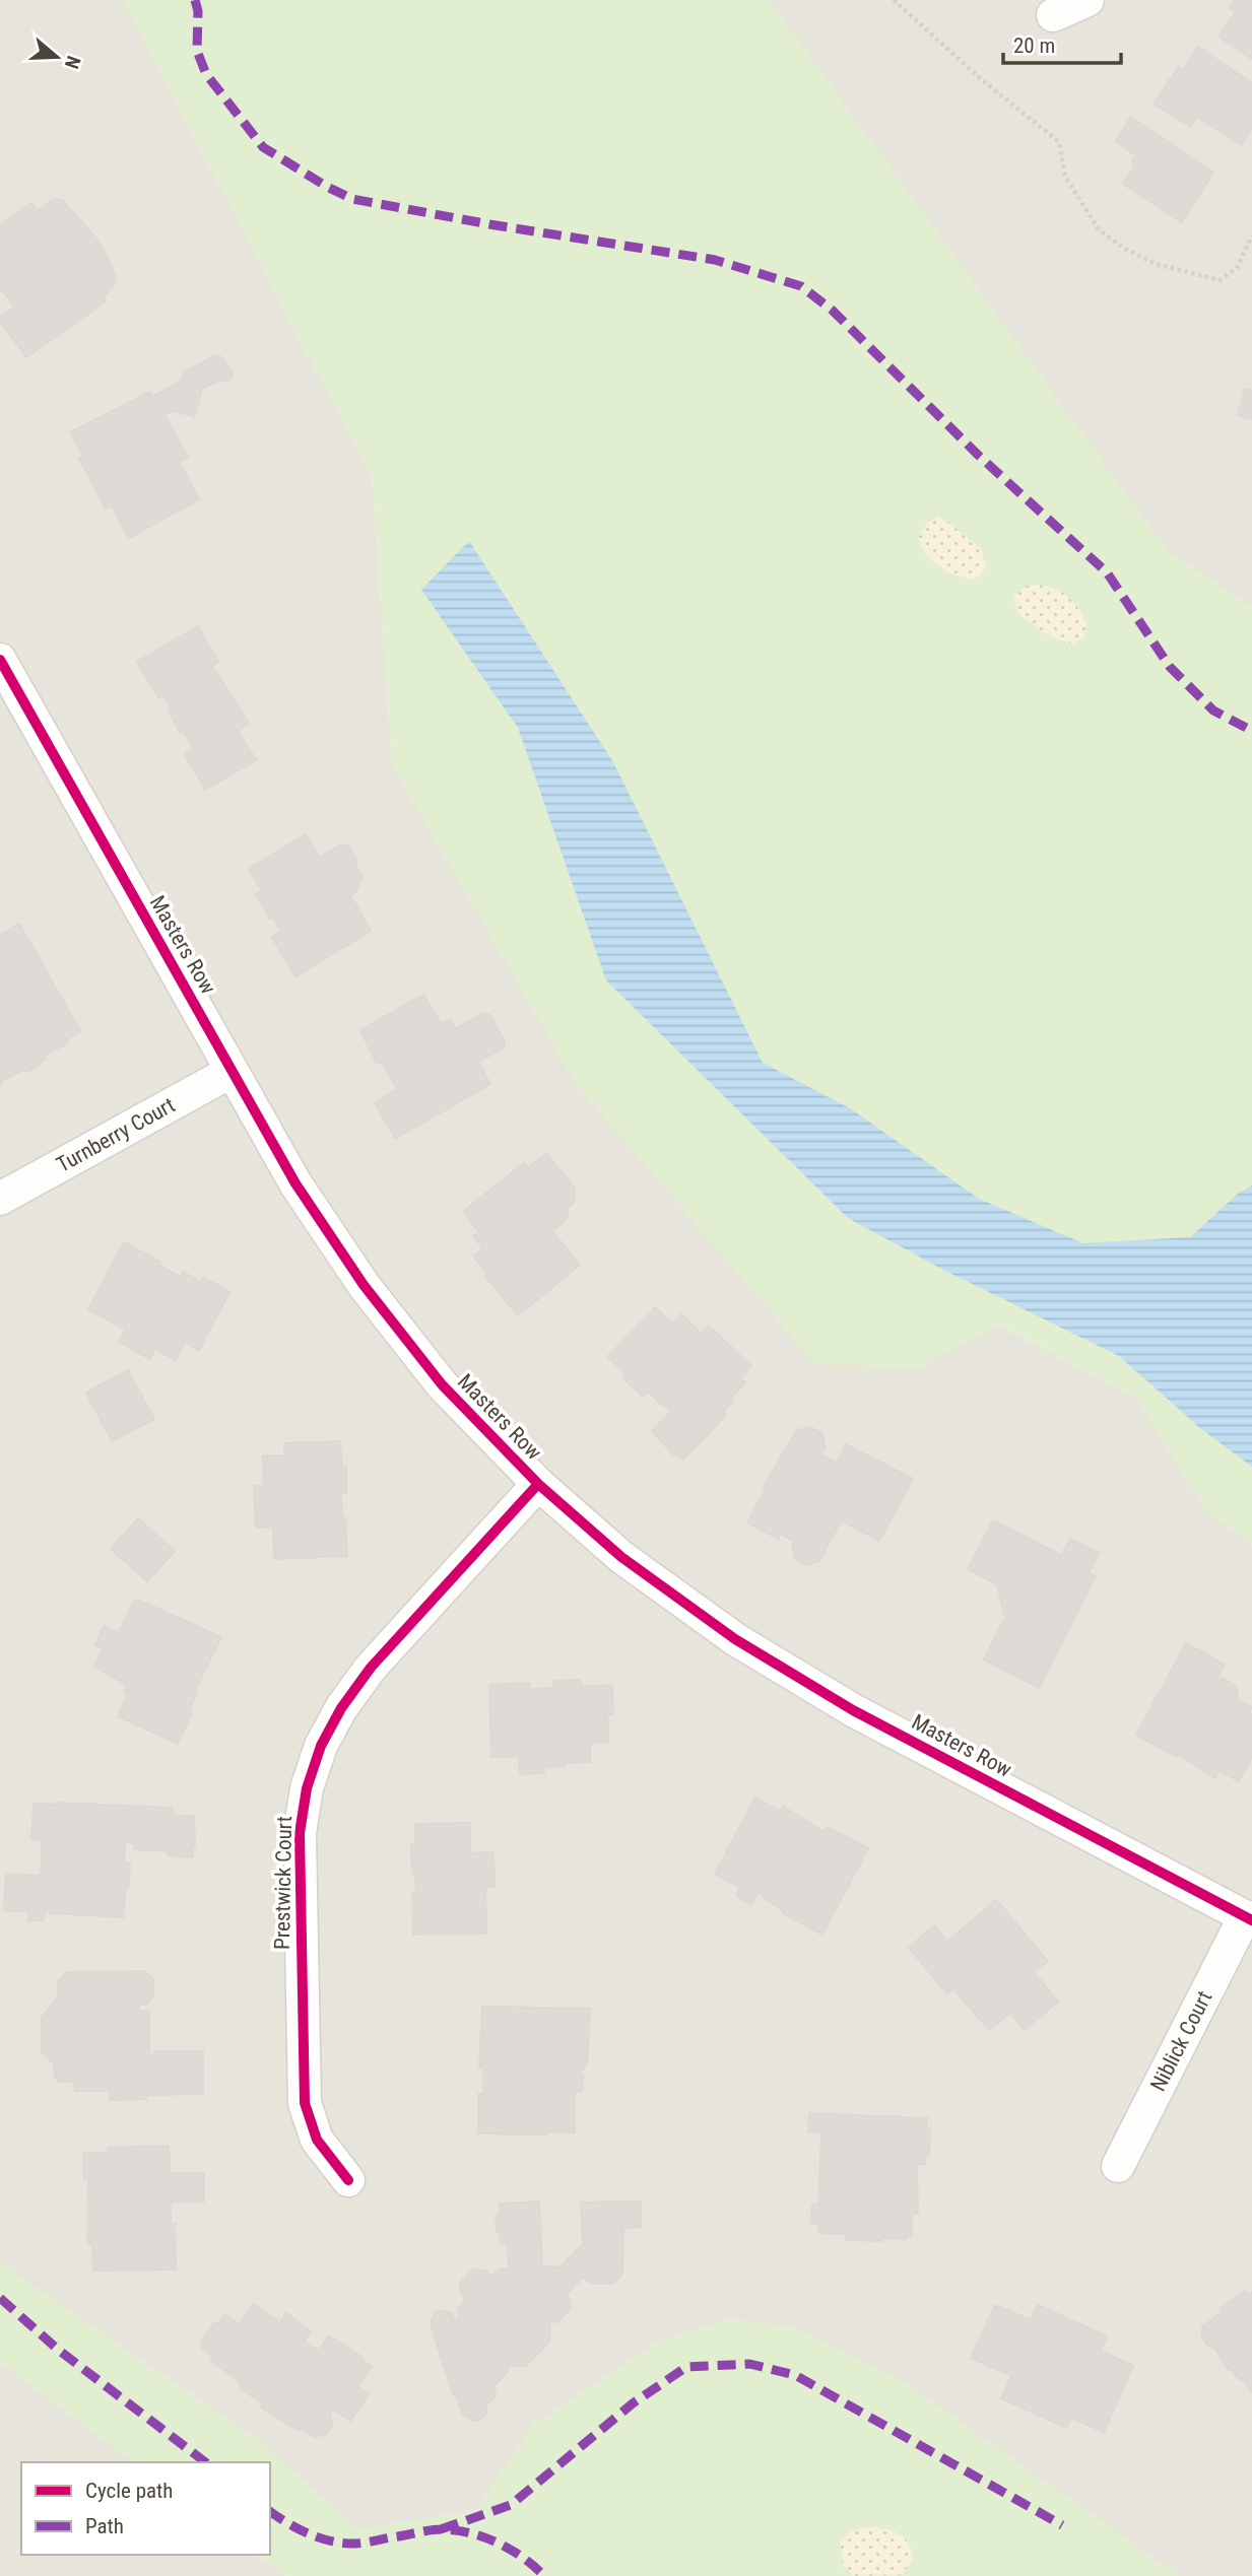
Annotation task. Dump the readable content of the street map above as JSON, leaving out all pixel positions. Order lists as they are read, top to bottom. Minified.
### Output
{"streets":{"street":["Masters Row","Turnberry Court","Prestwick Court","Niblick Court"]},"crossings":[["Masters Row","Turnberry Court"],["Masters Row","Prestwick Court"],["Masters Row","Niblick Court"]],"legend":["Cycle path","Path"],"scale_bar":"20 m","north":"right"}
